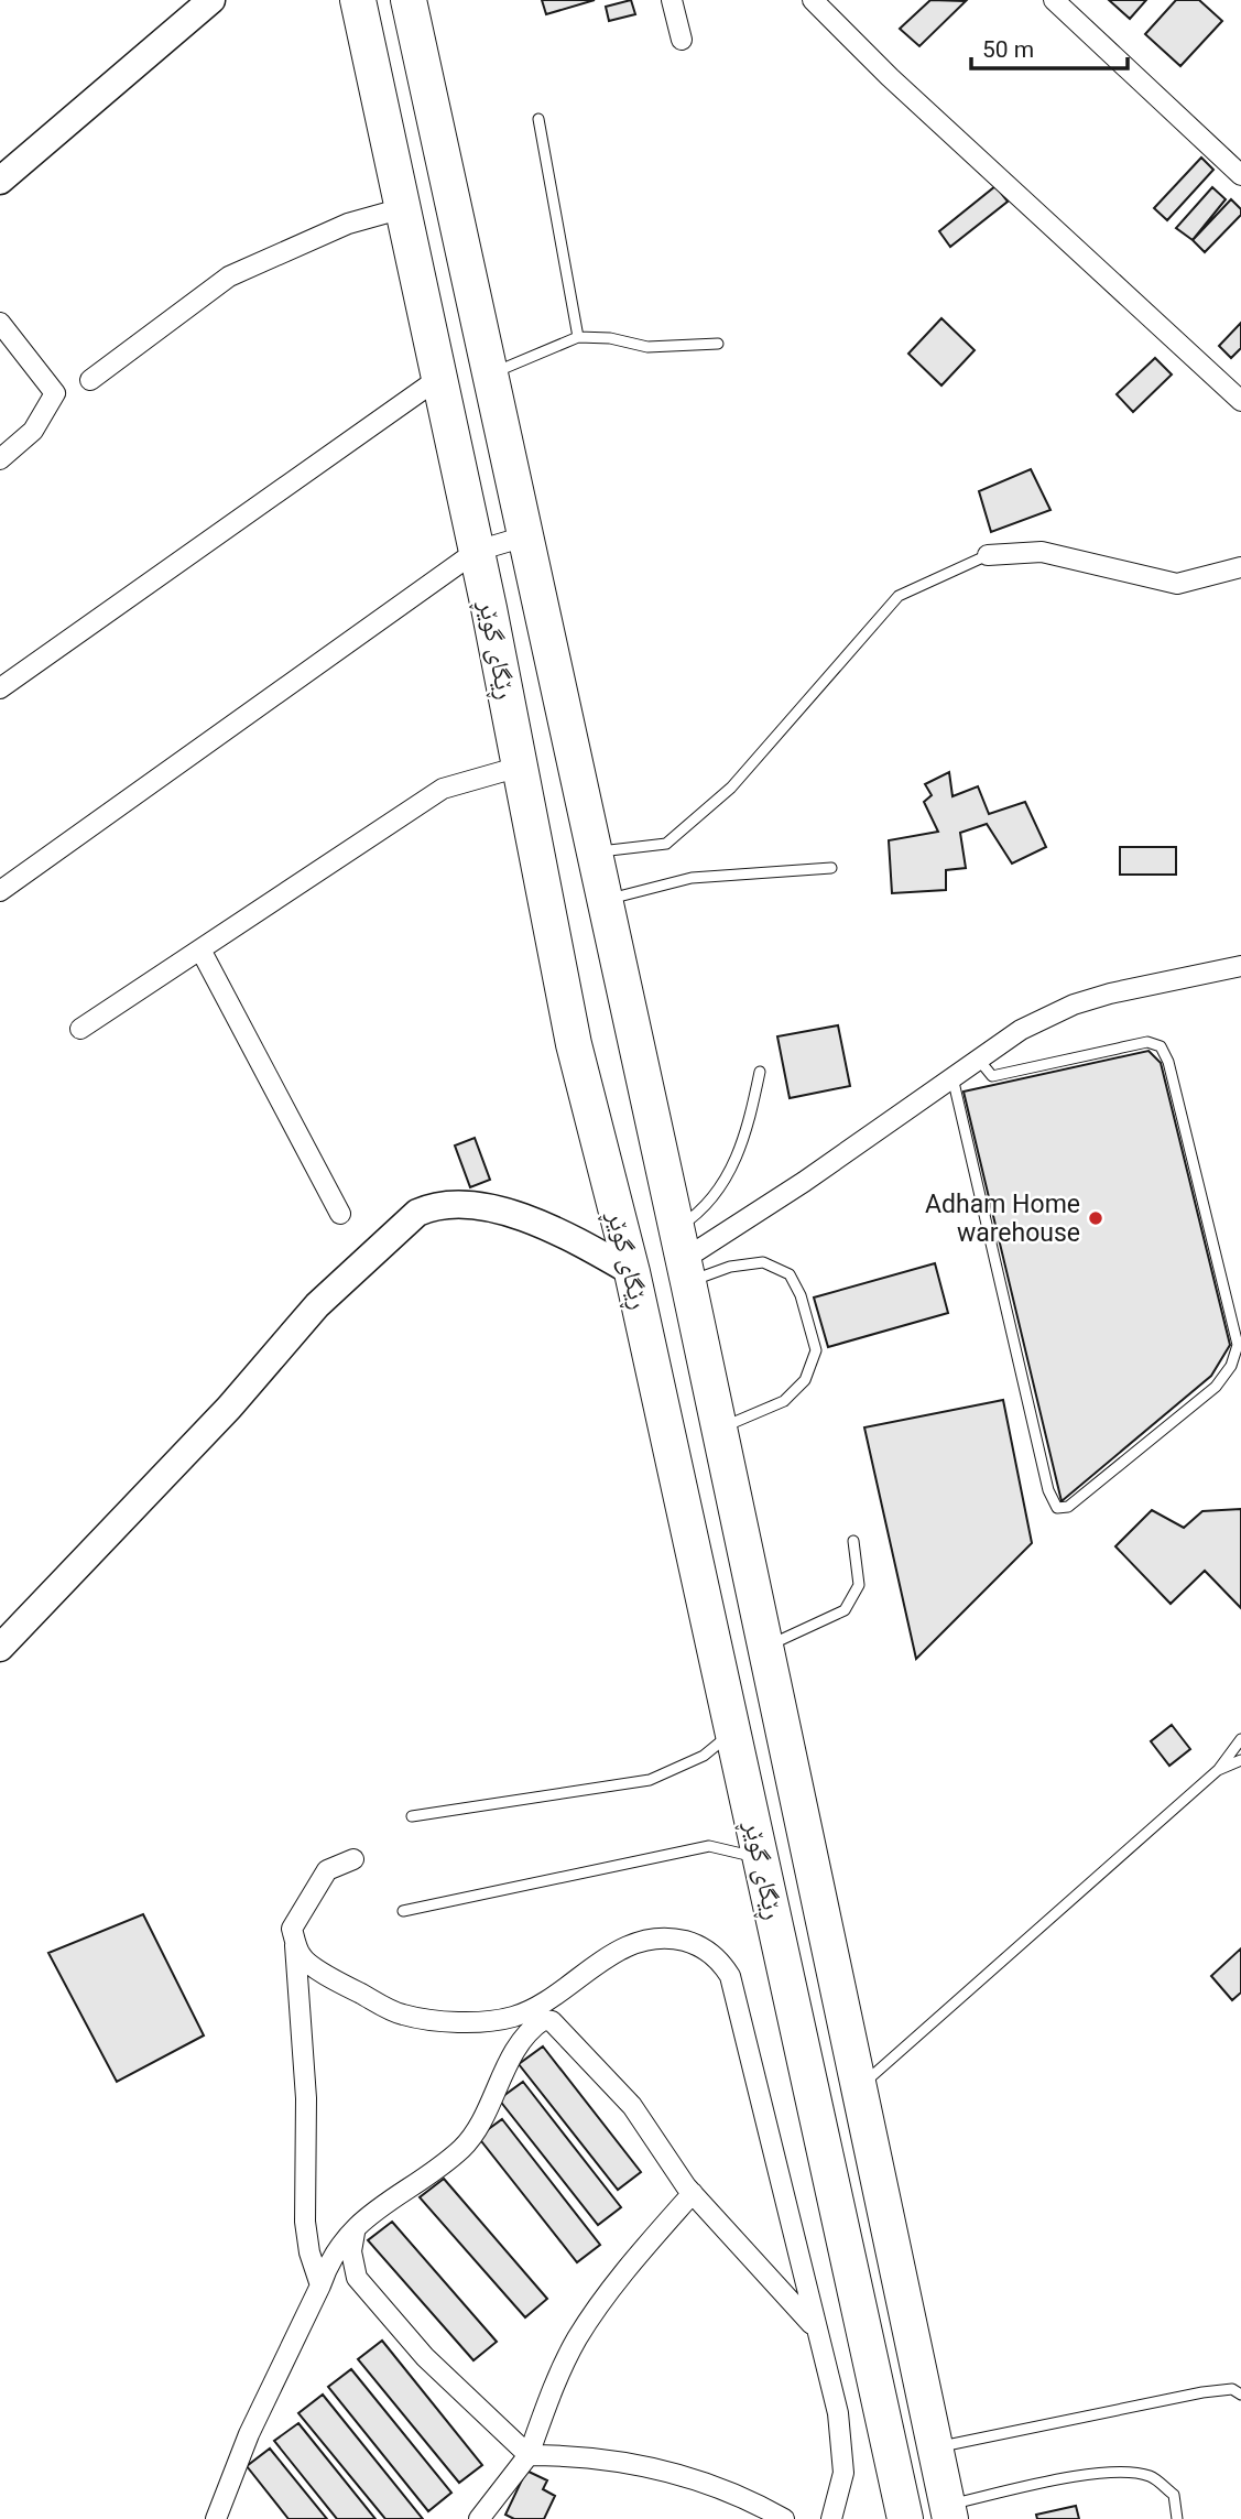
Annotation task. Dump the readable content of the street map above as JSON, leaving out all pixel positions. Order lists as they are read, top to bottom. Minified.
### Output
{"streets":{"highway":["ڕێگای گوێڕ"]},"places":["Adham Home warehouse"],"scale_bar":"50 m"}
